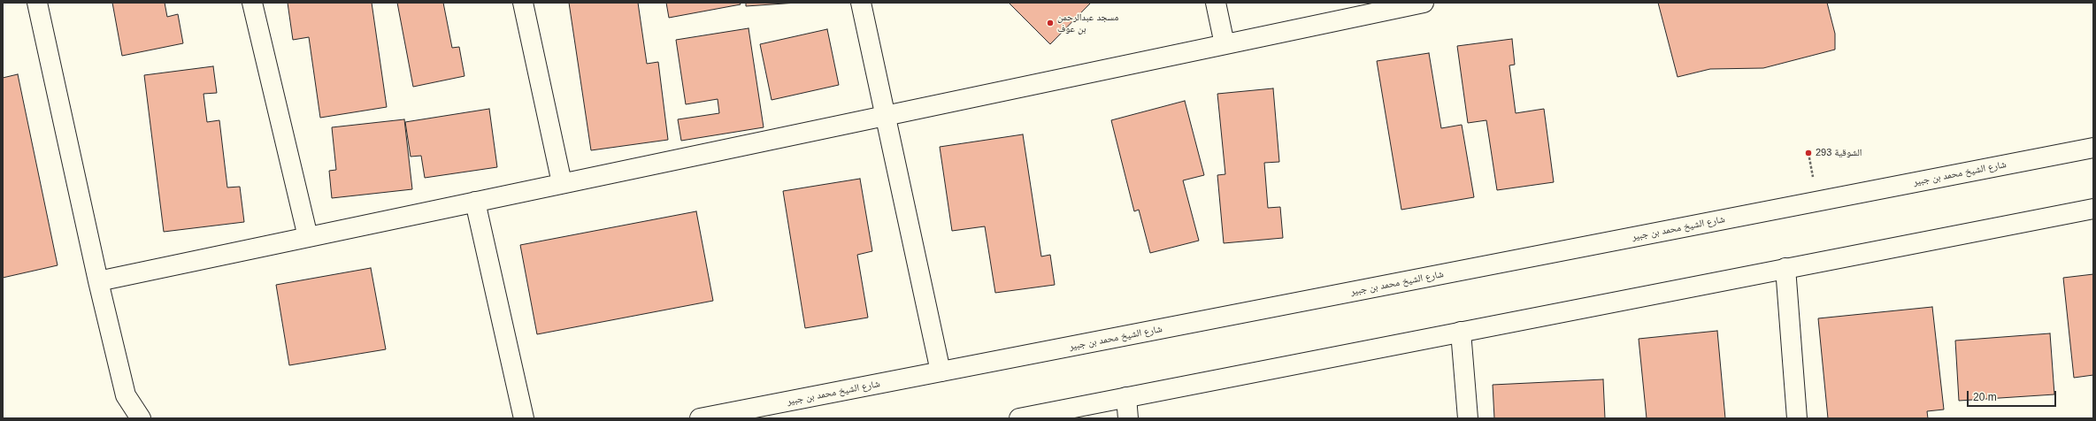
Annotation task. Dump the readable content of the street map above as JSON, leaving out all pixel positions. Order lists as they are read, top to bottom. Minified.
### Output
{"streets":{"street":["شارع الشيخ محمد بن جبير"]},"places":["مسجد عبدالرحمن بن عوف","الشوقية 293"],"scale_bar":"20 m"}
